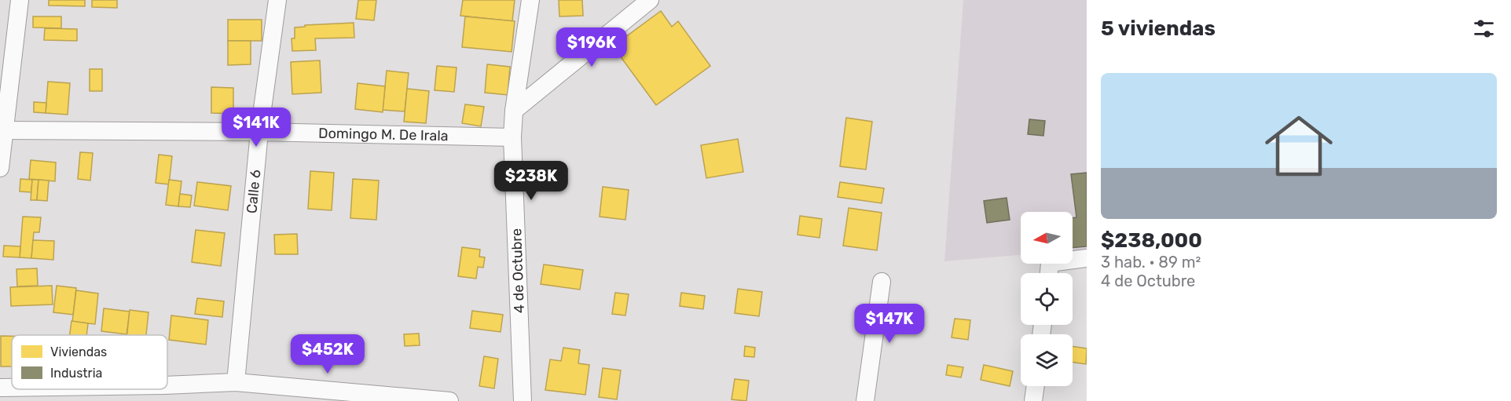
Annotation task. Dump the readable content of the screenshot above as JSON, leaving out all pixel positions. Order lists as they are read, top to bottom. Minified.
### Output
{"streets":{"street":["Domingo M. De Irala","Calle 6","4 de Octubre"]},"crossings":[["Domingo M. De Irala","Calle 6"],["Domingo M. De Irala","4 de Octubre"]],"legend":["Viviendas","Industria"],"north":"left","page":{"heading":"5 viviendas","price":["$196K","$141K","$238K","$147K","$452K"],"list":[{"name":"$238,000","note":"3 hab. · 89 m² · 4 de Octubre"}]}}
